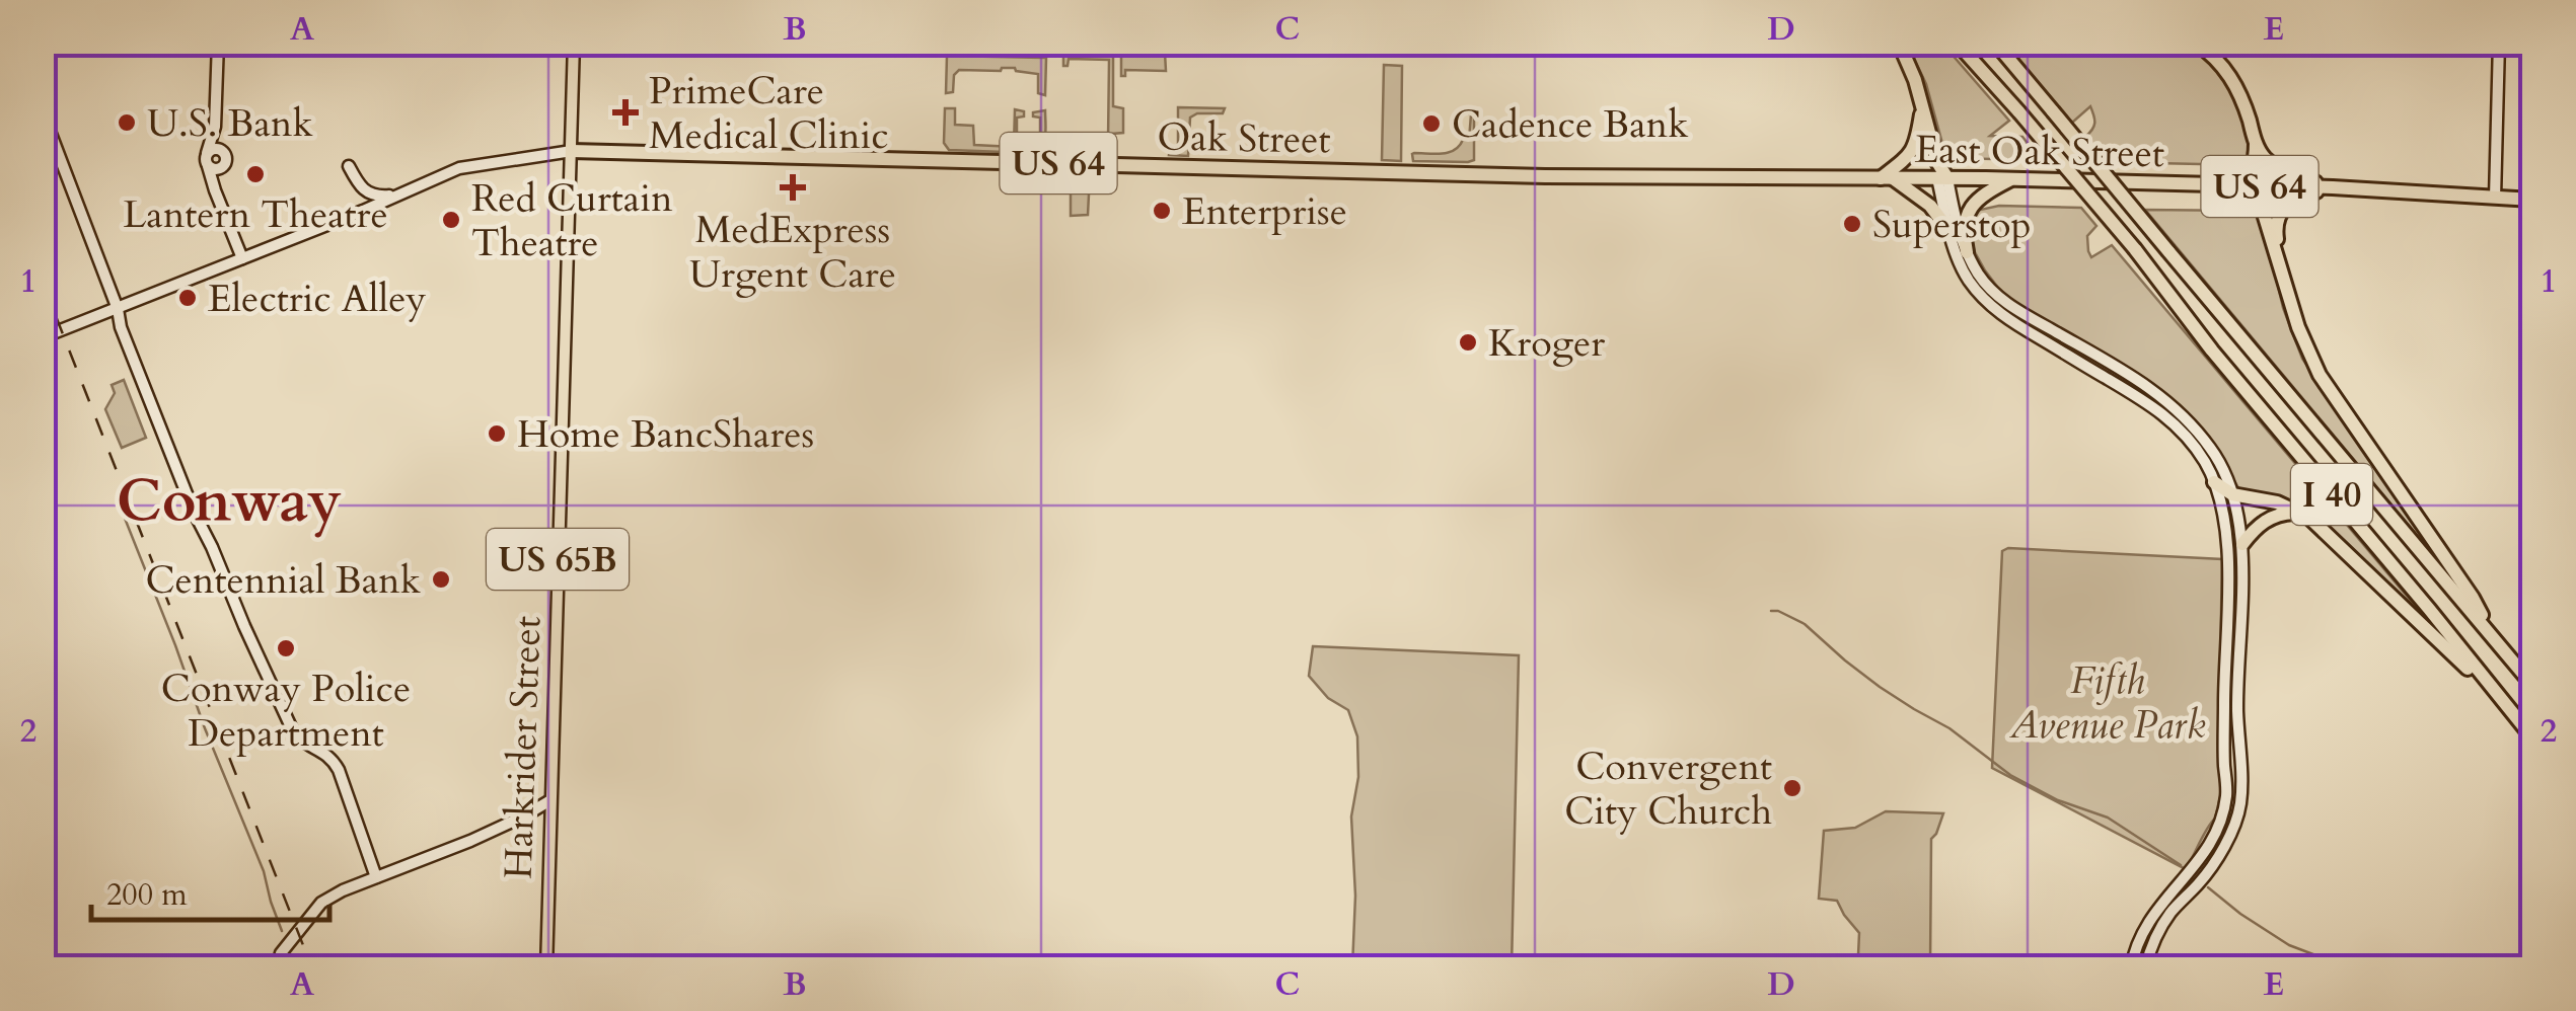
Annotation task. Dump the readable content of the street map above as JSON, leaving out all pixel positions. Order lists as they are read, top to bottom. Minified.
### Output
{"streets":{"highway":["Oak Street","East Oak Street","US 64","I 40"],"main road":["US 65B","Harkrider Street"]},"crossings":[["Oak Street","East Oak Street"],["Oak Street","Harkrider Street"]],"districts":["Conway"],"parks":["Fifth Avenue Park"],"places":{"health":["PrimeCare Medical Clinic","MedExpress Urgent Care"],"other":["U.S. Bank","Cadence Bank","Lantern Theatre","Enterprise","Red Curtain Theatre","Superstop","Electric Alley","Kroger","Home BancShares","Centennial Bank","Conway Police Department","Convergent City Church"]},"scale_bar":"200 m","grid":{"columns":["A","B","C","D","E"],"rows":["1","2"]}}
